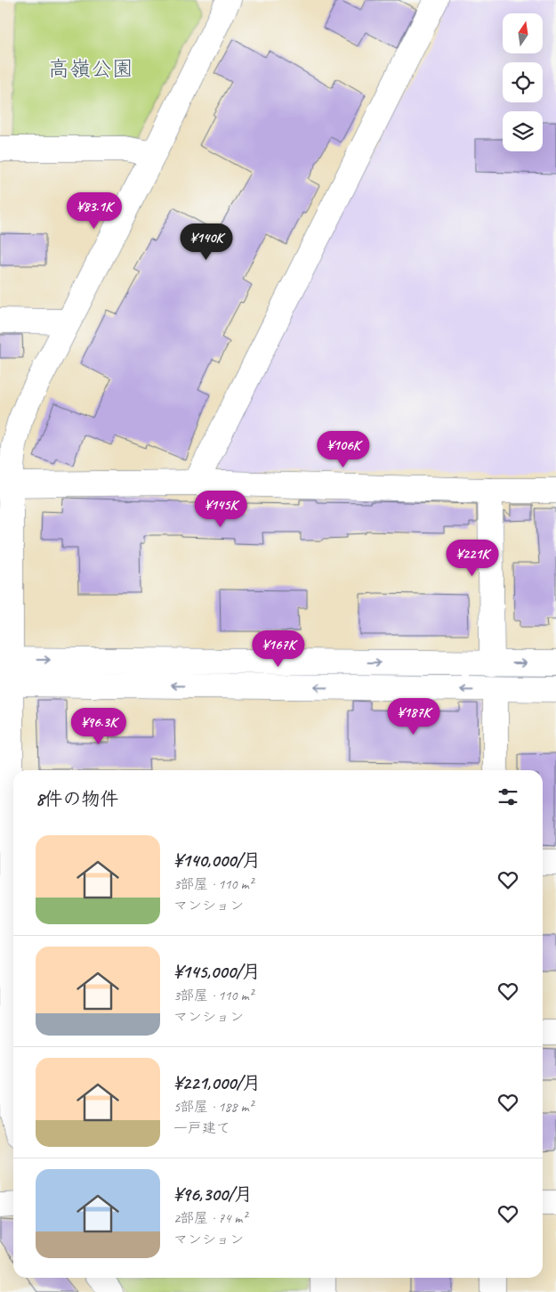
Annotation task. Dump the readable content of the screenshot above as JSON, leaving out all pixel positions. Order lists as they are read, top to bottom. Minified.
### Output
{"parks":["高嶺公園"],"north":"top","page":{"price":["¥83.1K","¥140K","¥106K","¥145K","¥221K","¥167K","¥187K","¥96.3K"],"heading":"8件の物件","list":[{"name":"¥140,000/月","note":"3部屋 · 110 m² · マンション"},{"name":"¥145,000/月","note":"3部屋 · 110 m² · マンション"},{"name":"¥221,000/月","note":"5部屋 · 188 m² · 一戸建て"},{"name":"¥96,300/月","note":"2部屋 · 74 m² · マンション"}]}}
